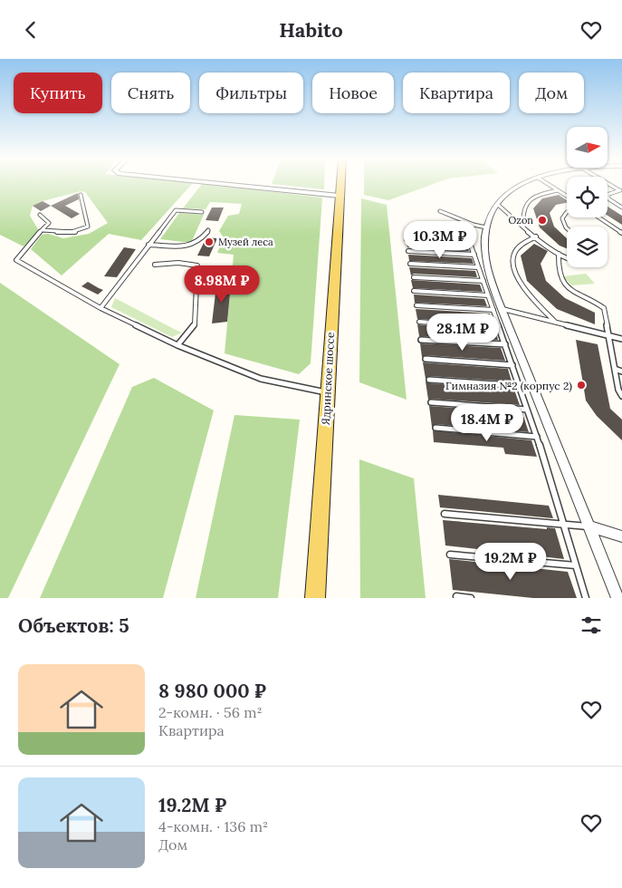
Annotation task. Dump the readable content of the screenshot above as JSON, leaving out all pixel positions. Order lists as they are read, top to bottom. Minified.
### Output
{"streets":{"main road":["Ядринское шоссе"]},"places":["Ozon","Музей леса","Гимназия №2 (корпус 2)"],"north":"right","page":{"header":"Habito","chip":["Купить","Снять","Фильтры","Новое","Квартира","Дом"],"price":["10.3M ₽","8.98M ₽","28.1M ₽","18.4M ₽","19.2M ₽"],"heading":"Объектов: 5","list":[{"name":"8 980 000 ₽","note":"2-комн. · 56 m² · Квартира"},{"name":"19.2M ₽","note":"4-комн. · 136 m² · Дом"}]}}
